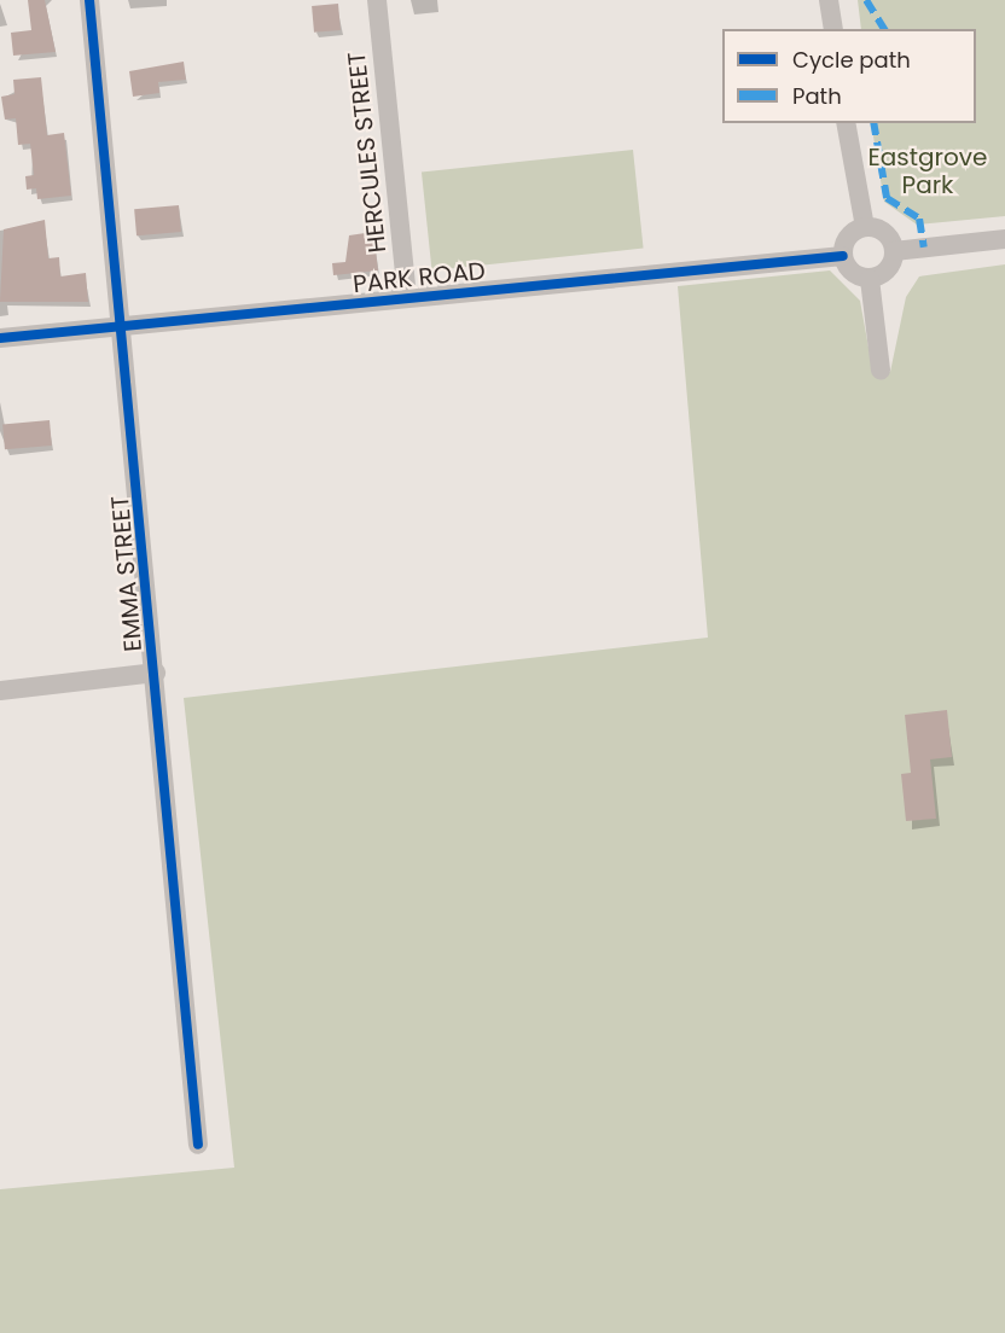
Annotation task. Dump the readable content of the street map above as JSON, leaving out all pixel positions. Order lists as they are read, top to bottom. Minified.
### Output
{"streets":{"street":["HERCULES STREET","PARK ROAD","EMMA STREET"]},"crossings":[["HERCULES STREET","PARK ROAD"],["PARK ROAD","EMMA STREET"]],"parks":["Eastgrove Park"],"legend":["Cycle path","Path"]}
